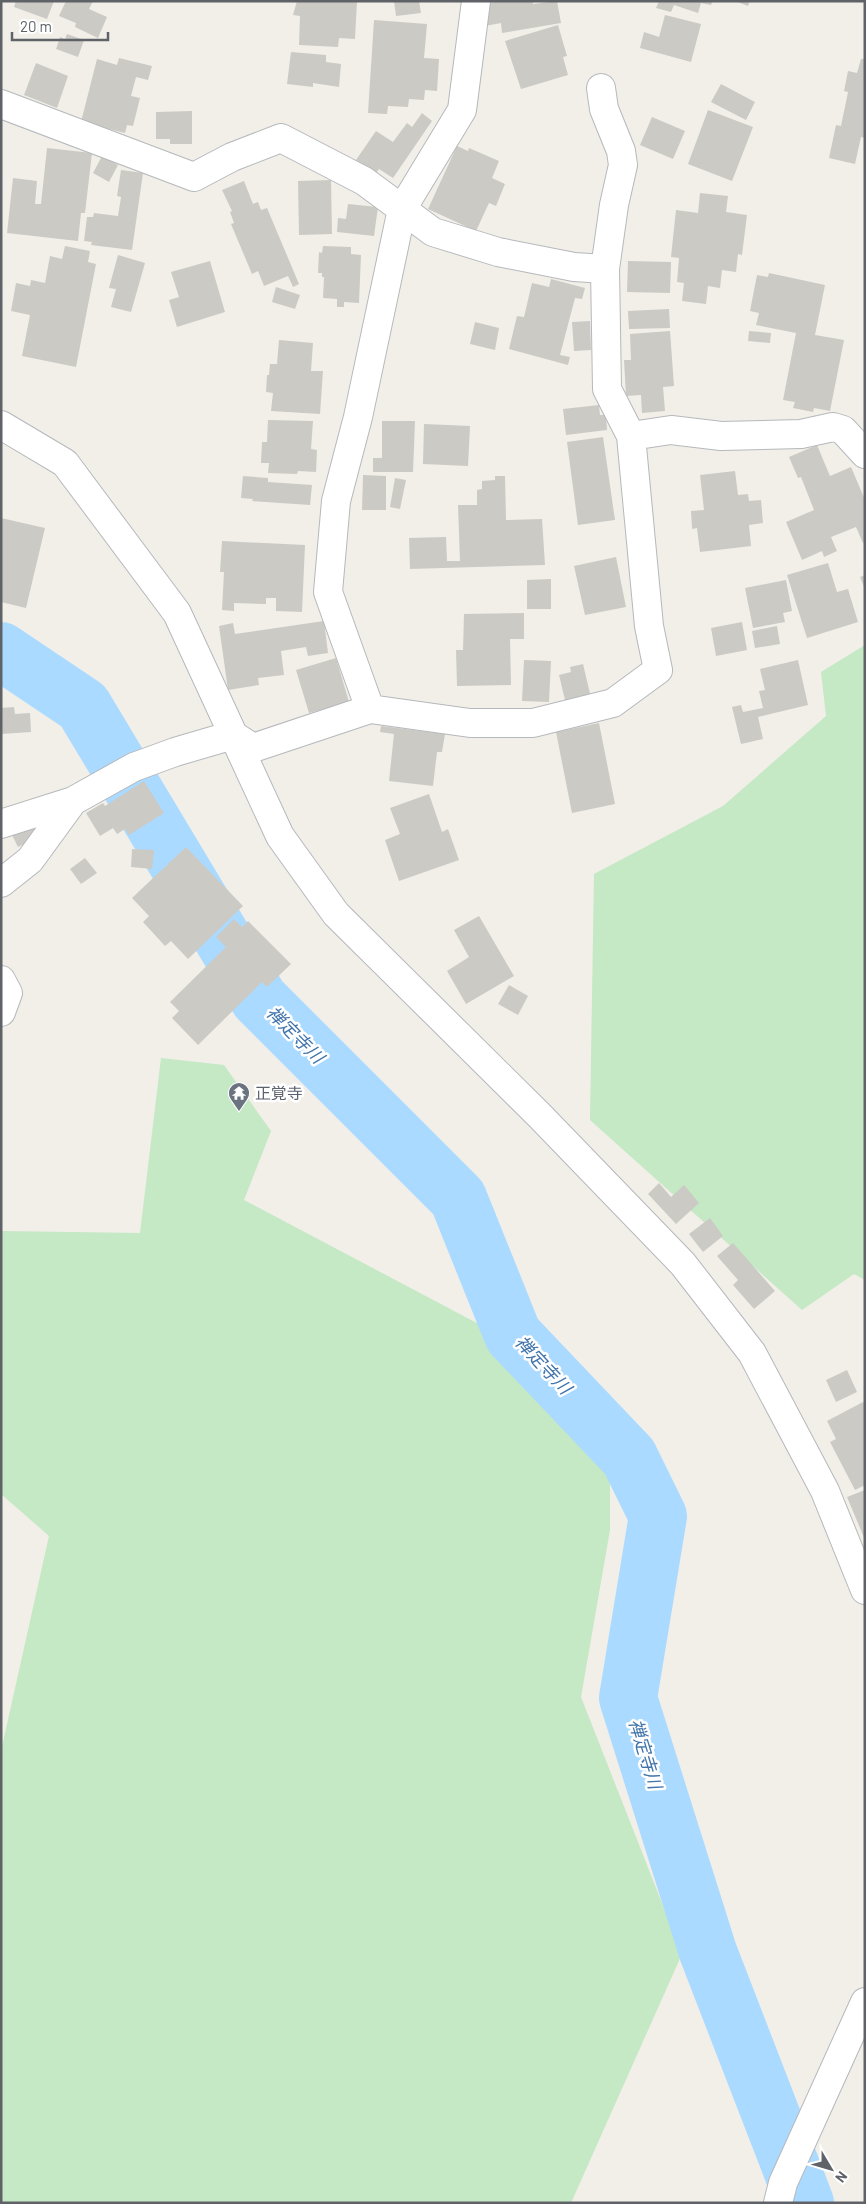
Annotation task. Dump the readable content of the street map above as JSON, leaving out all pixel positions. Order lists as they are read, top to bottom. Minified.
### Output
{"water":["禅定寺川"],"places":{"temple":["正覚寺"]},"scale_bar":"20 m","north":"bottom right"}
